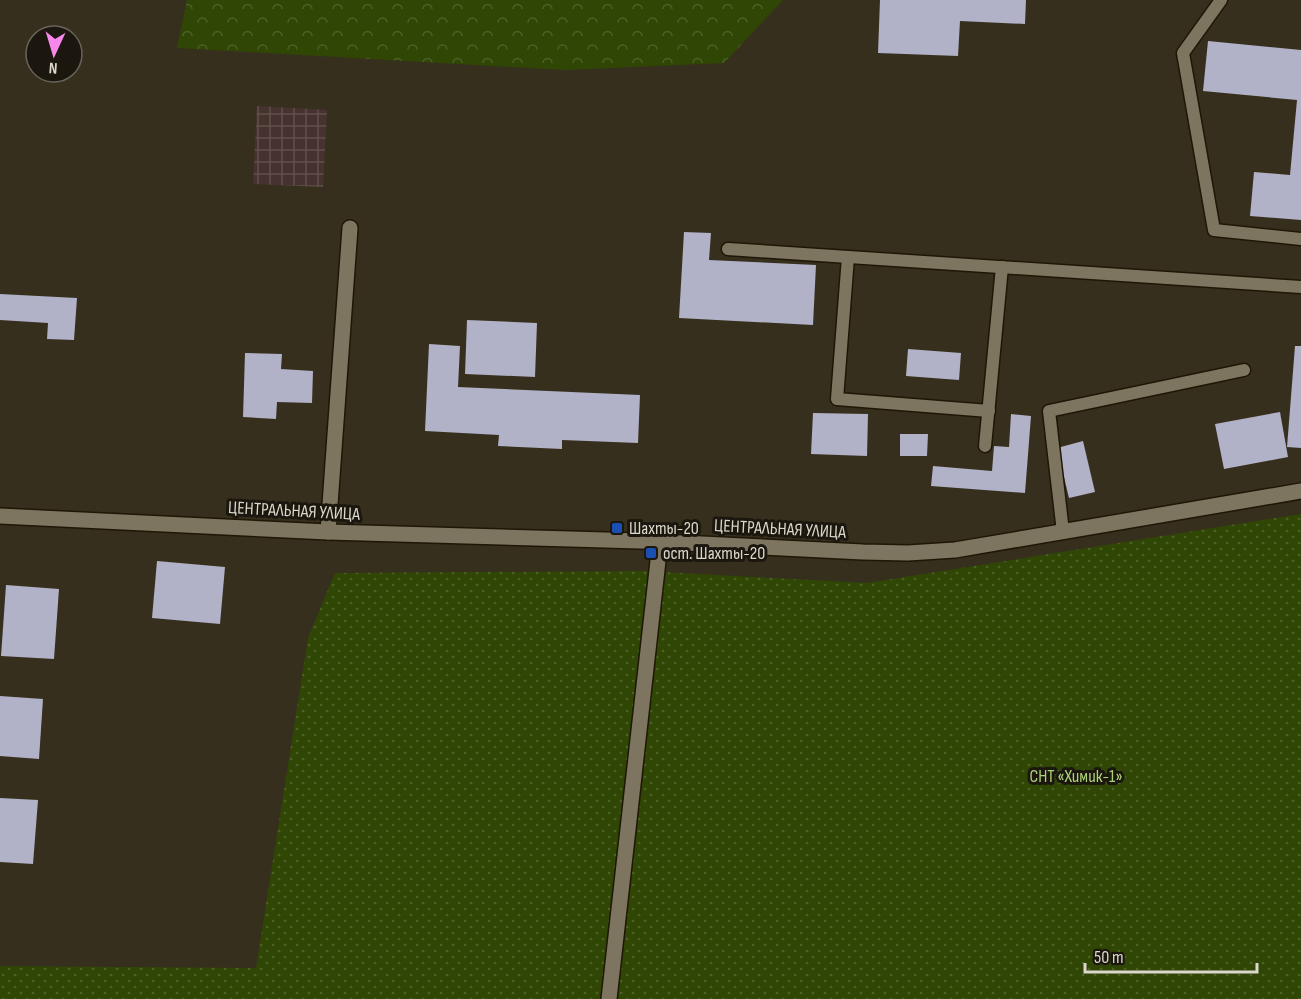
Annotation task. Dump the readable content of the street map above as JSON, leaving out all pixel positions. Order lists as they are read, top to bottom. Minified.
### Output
{"streets":{"street":["ЦЕНТРАЛЬНАЯ УЛИЦА"]},"parks":["СНТ «Химик-1»"],"places":{"transit":["Шахты-20","ост. Шахты-20"]},"scale_bar":"50 m","north":"bottom"}
